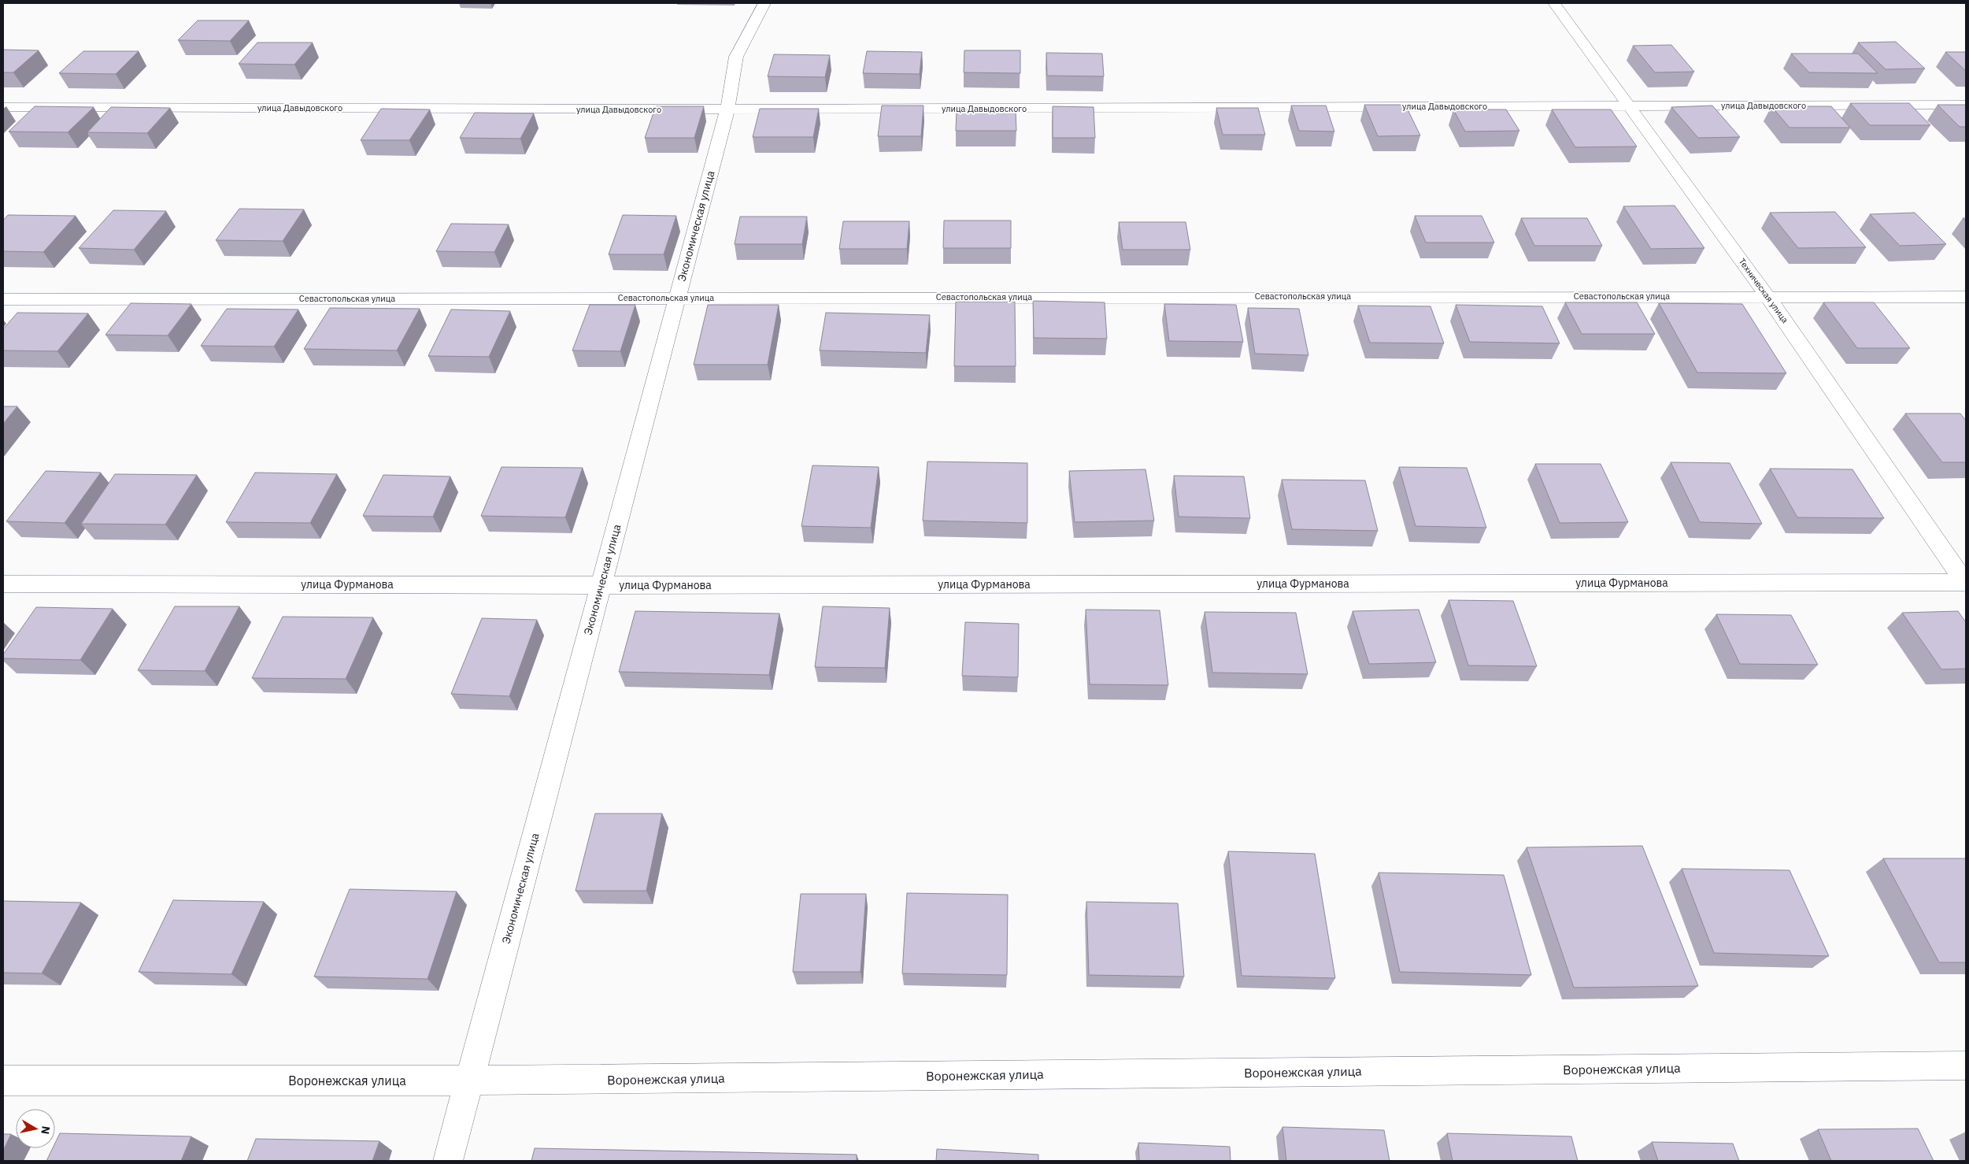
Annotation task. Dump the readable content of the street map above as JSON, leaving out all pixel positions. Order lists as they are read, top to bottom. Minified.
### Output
{"streets":{"street":["улица Давыдовского","Экономическая улица","Техническая улица","Севастопольская улица","улица Фурманова","Воронежская улица"]},"crossings":[["улица Давыдовского","Экономическая улица"],["улица Давыдовского","Техническая улица"],["Экономическая улица","Севастопольская улица"],["Экономическая улица","улица Фурманова"],["Экономическая улица","Воронежская улица"],["Техническая улица","Севастопольская улица"],["Техническая улица","улица Фурманова"]],"north":"right"}
